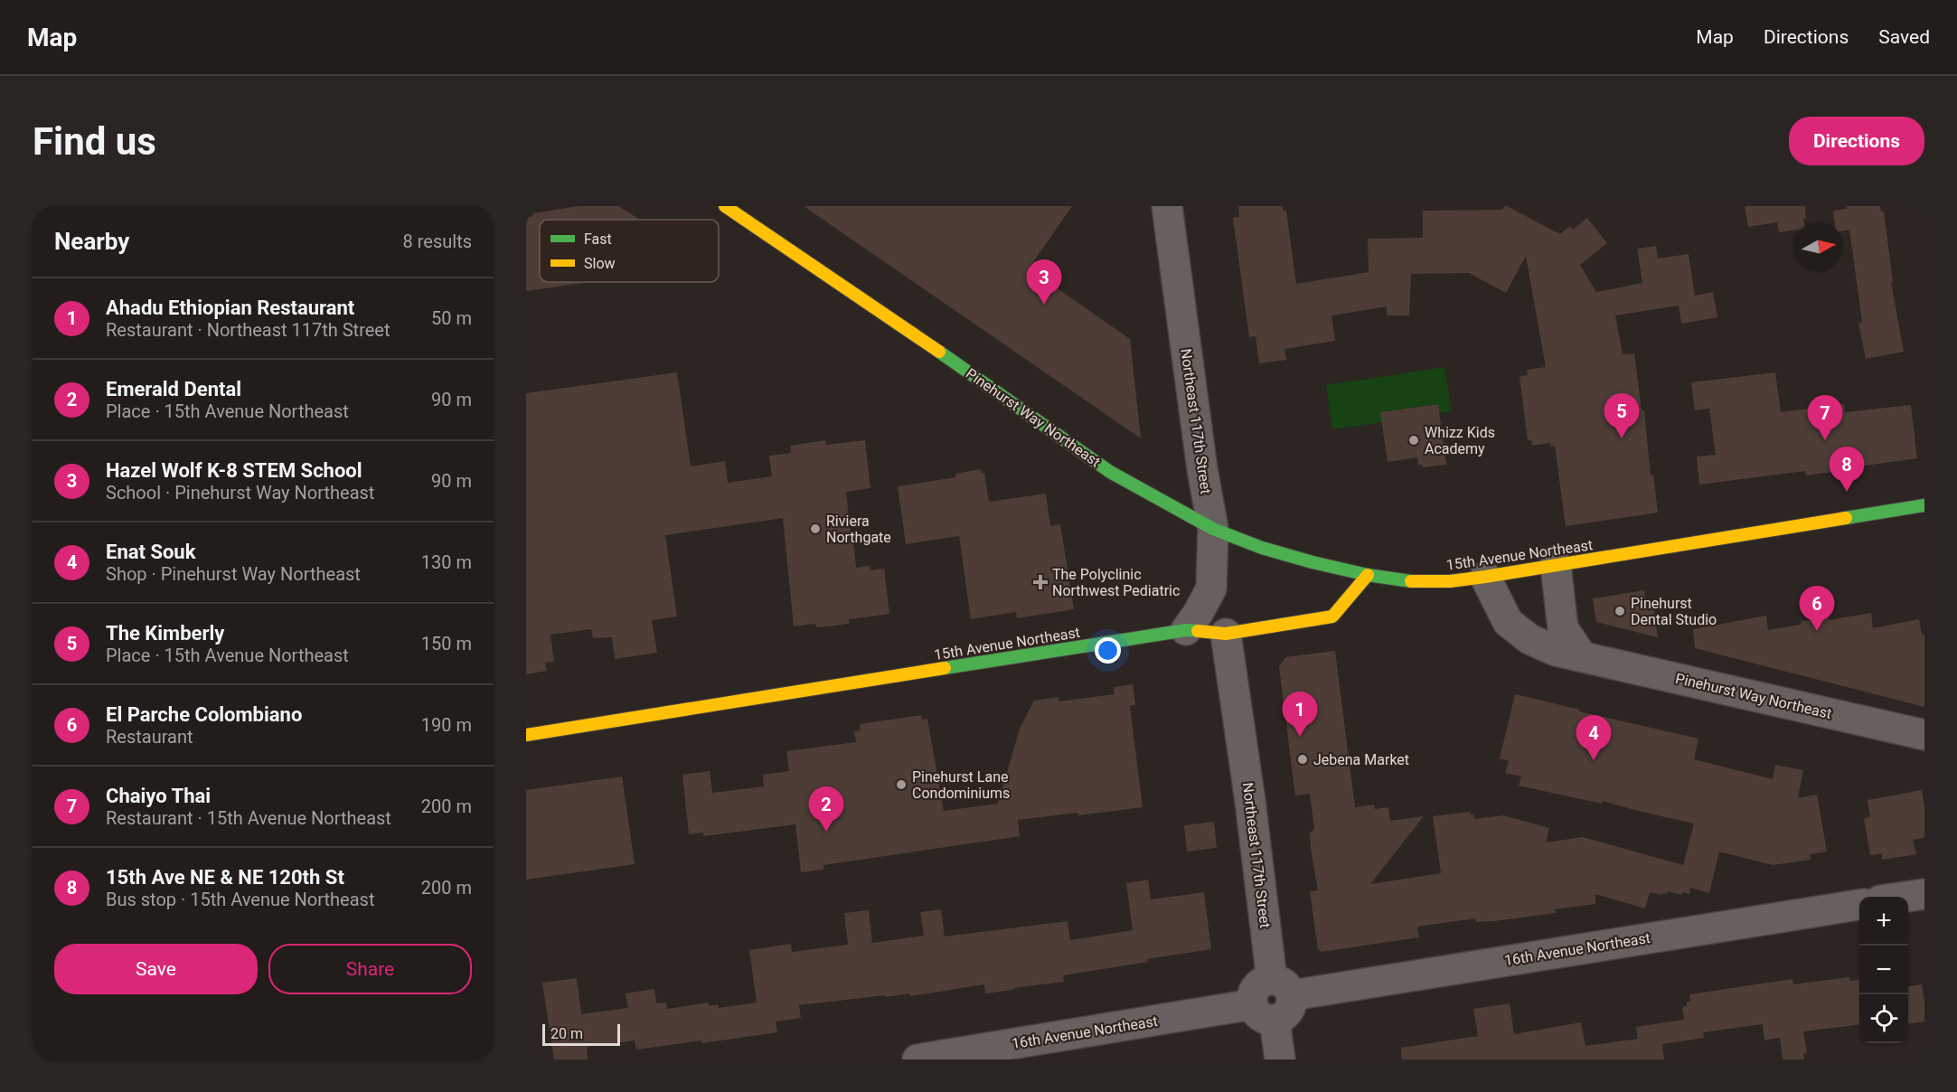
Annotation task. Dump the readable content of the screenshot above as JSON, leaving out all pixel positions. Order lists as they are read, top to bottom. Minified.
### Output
{"streets":{"main road":["Pinehurst Way Northeast","15th Avenue Northeast"],"street":["Northeast 117th Street","16th Avenue Northeast"]},"crossings":[["Pinehurst Way Northeast","Northeast 117th Street"],["Pinehurst Way Northeast","15th Avenue Northeast"],["Northeast 117th Street","15th Avenue Northeast"],["Northeast 117th Street","16th Avenue Northeast"]],"places":{"other":["Whizz Kids Academy","Riviera Northgate","Pinehurst Dental Studio","Jebena Market","Pinehurst Lane Condominiums"],"health":["The Polyclinic Northwest Pediatric"]},"legend":["Fast","Slow"],"scale_bar":"20 m","north":"right","page":{"header":"Map","nav":["Map","Directions","Saved"],"buttons":["Directions",["Save","Share"]],"title":"Find us","heading":["Nearby","8 results"],"pins":["3","5","7","8","6","1","4","2"],"list":[{"mark":"1","name":"Ahadu Ethiopian Restaurant","note":"Restaurant · Northeast 117th Street","value":"50 m"},{"mark":"2","name":"Emerald Dental","note":"Place · 15th Avenue Northeast","value":"90 m"},{"mark":"3","name":"Hazel Wolf K-8 STEM School","note":"School · Pinehurst Way Northeast","value":"90 m"},{"mark":"4","name":"Enat Souk","note":"Shop · Pinehurst Way Northeast","value":"130 m"},{"mark":"5","name":"The Kimberly","note":"Place · 15th Avenue Northeast","value":"150 m"},{"mark":"6","name":"El Parche Colombiano","note":"Restaurant","value":"190 m"},{"mark":"7","name":"Chaiyo Thai","note":"Restaurant · 15th Avenue Northeast","value":"200 m"},{"mark":"8","name":"15th Ave NE & NE 120th St","note":"Bus stop · 15th Avenue Northeast","value":"200 m"}],"map_buttons":["+","−"],"scale":"20 m"}}
